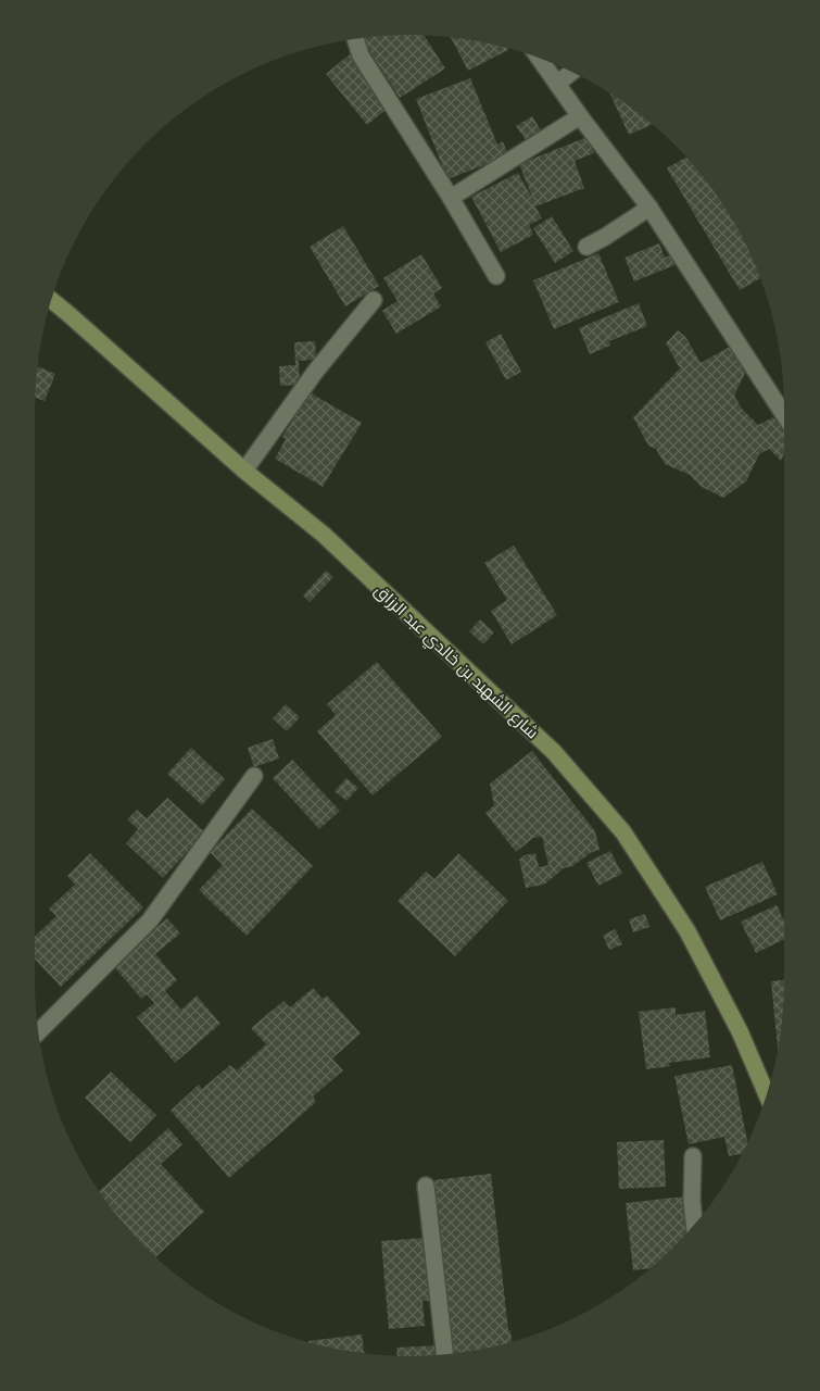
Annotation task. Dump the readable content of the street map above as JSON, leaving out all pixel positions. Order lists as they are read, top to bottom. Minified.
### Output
{"streets":{"main road":["شارع الشهيد بن خالدي عبد الرزاق"]}}
